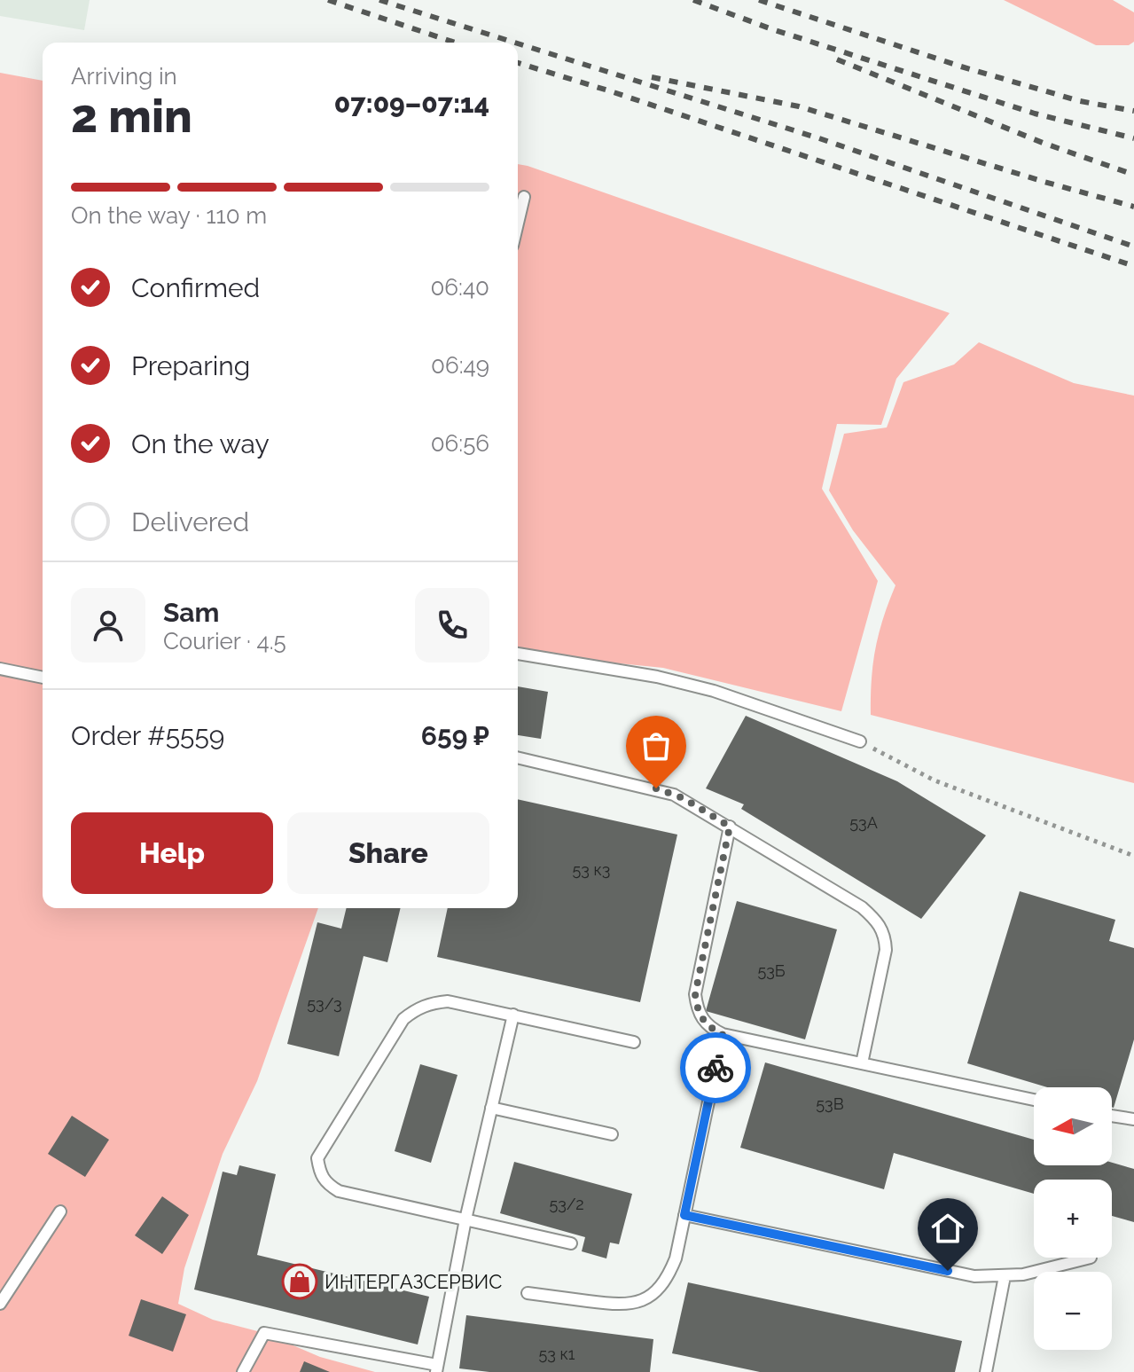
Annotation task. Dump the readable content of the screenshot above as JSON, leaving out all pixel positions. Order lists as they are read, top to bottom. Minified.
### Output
{"places":{"shop":["ИНТЕРГАЗСЕРВИС"]},"house_numbers":["53А","53 к3","53Б","53/3","53В","53/2","53 к1"],"north":"left","page":{"heading":["2 min","Arriving in","07:09–07:14"],"panel":["Sam","Courier · 4.5","Order #5559","659 ₽"],"bar":"On the way · 110 m","list":[["Confirmed","06:40"],["Preparing","06:49"],["On the way","06:56"],"Delivered"],"buttons":["Help","Share"],"map_buttons":["+","−"]}}
